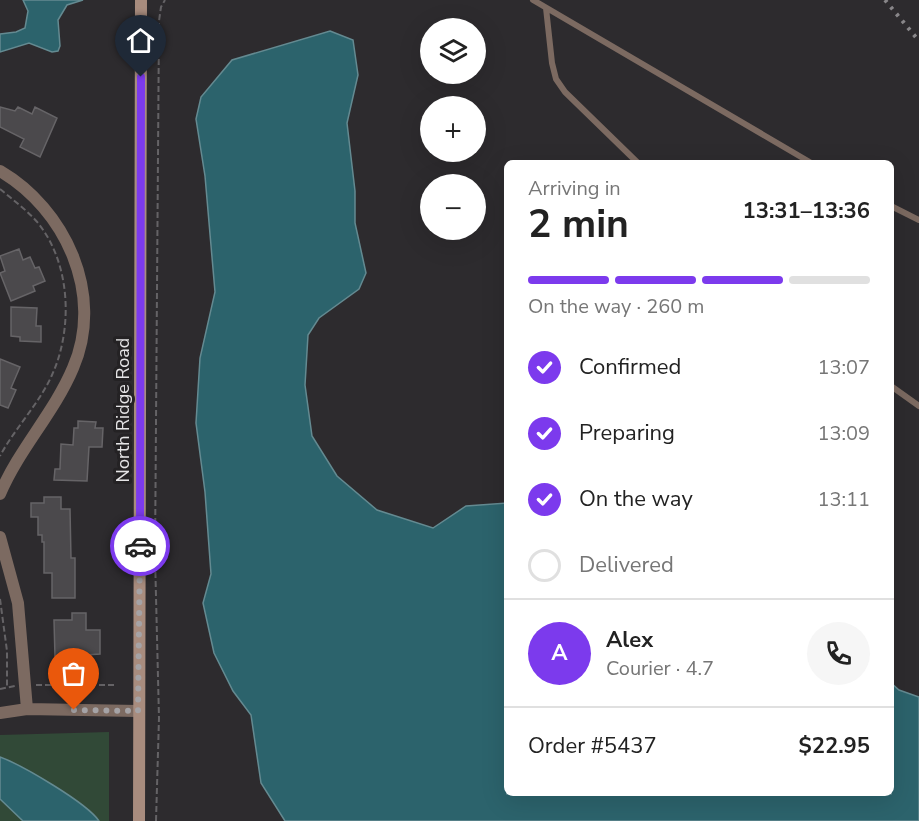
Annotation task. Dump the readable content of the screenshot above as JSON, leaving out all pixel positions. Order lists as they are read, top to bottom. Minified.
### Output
{"streets":{"main road":["North Ridge Road"]},"page":{"map_buttons":["+","−"],"heading":["2 min","Arriving in","13:31–13:36"],"panel":["Alex","Courier · 4.7","Order #5437","$22.95"],"bar":"On the way · 260 m","list":[["Confirmed","13:07"],["Preparing","13:09"],["On the way","13:11"],"Delivered"],"round":"A"}}
